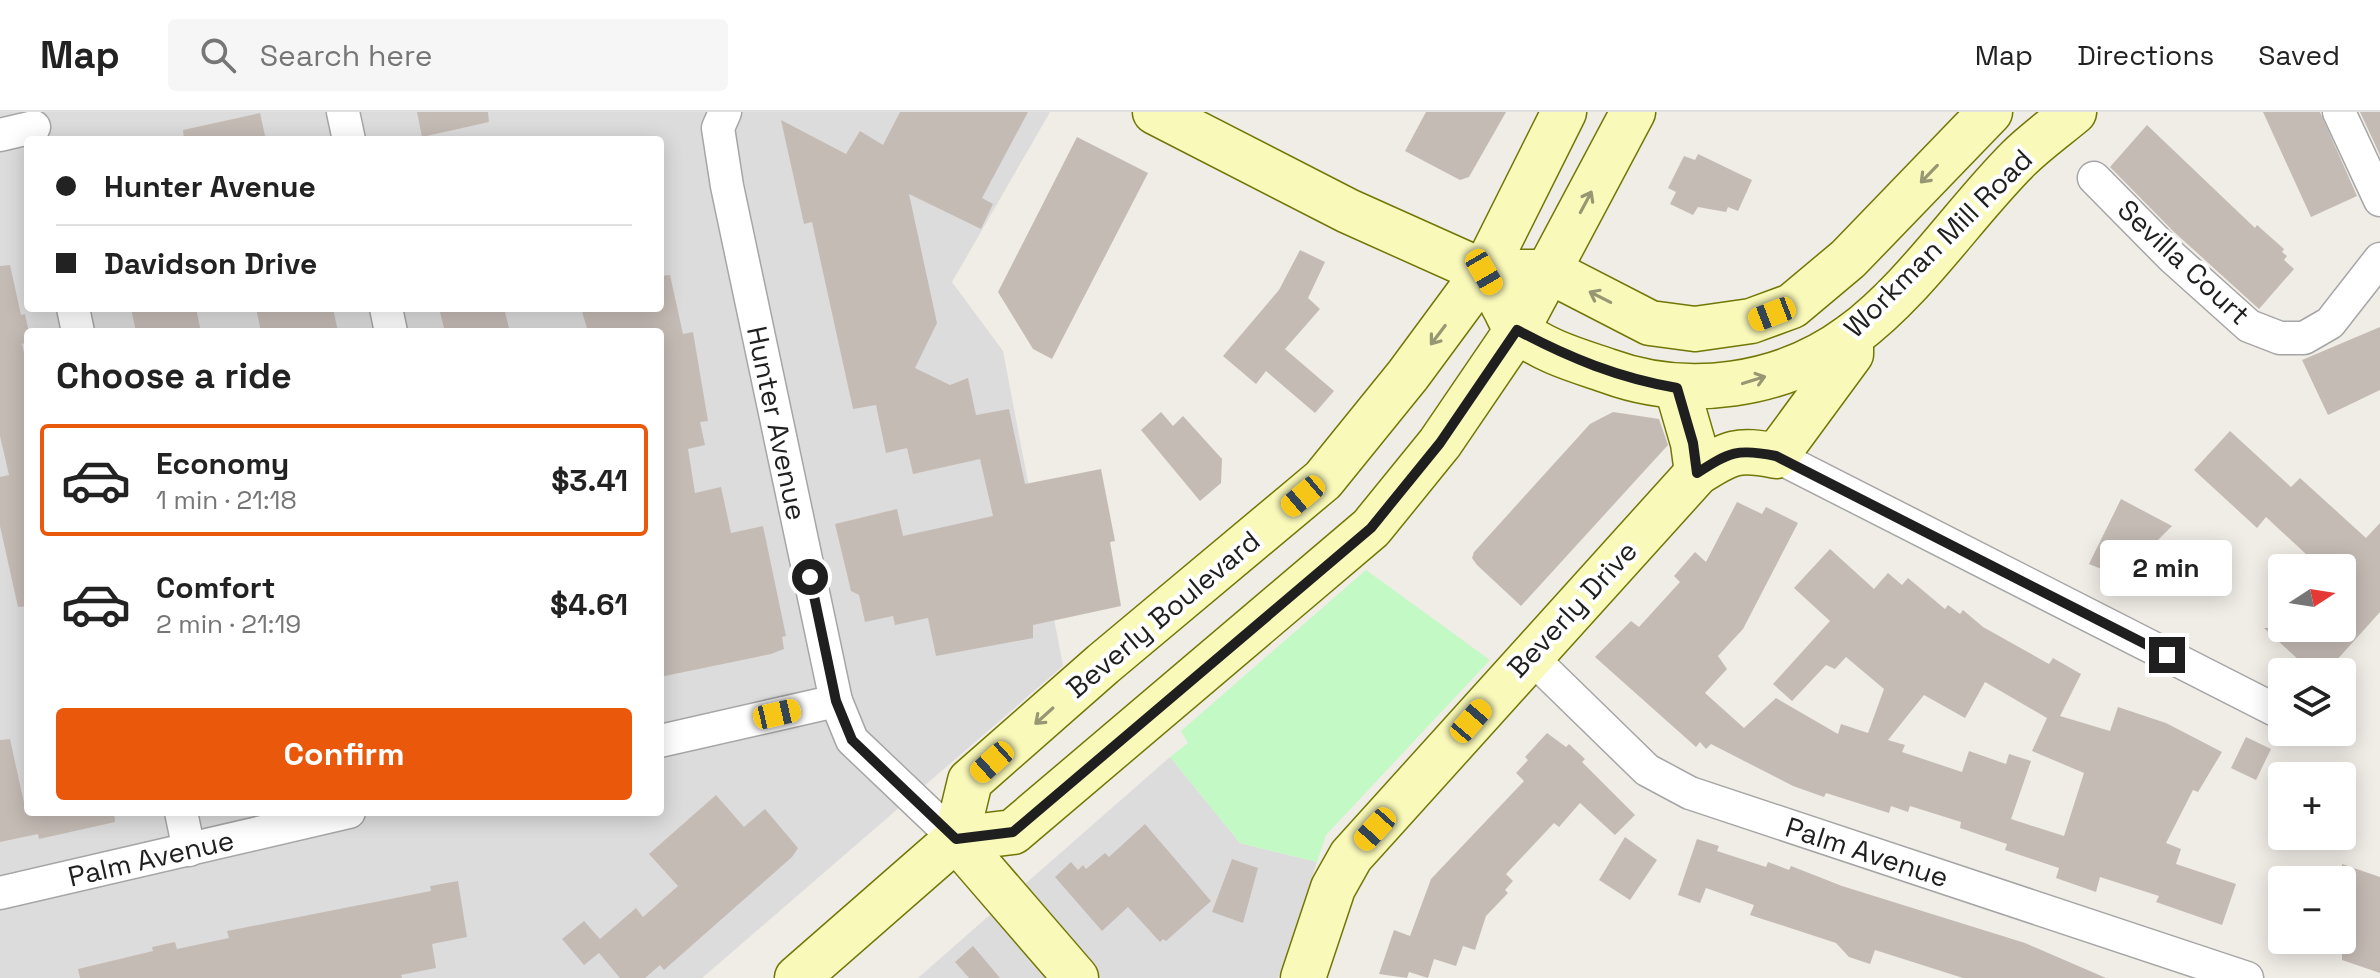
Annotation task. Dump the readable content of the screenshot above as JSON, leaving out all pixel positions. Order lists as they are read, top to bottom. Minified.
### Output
{"streets":{"main road":["Workman Mill Road","Hunter Avenue","Beverly Drive","Beverly Boulevard"],"street":["Sevilla Court","Palm Avenue"]},"crossings":[["Workman Mill Road","Beverly Boulevard"],["Hunter Avenue","Beverly Boulevard"],["Beverly Drive","Palm Avenue"]],"north":"right","page":{"header":"Map","search":"Search here","nav":["Map","Directions","Saved"],"banner":["Hunter Avenue","Davidson Drive"],"heading":"Choose a ride","list":[{"name":"Economy","note":"1 min · 21:18","value":"$3.41"},{"name":"Comfort","note":"2 min · 21:19","value":"$4.61"}],"bubble":"2 min","map_buttons":["+","−"],"buttons":"Confirm"}}
